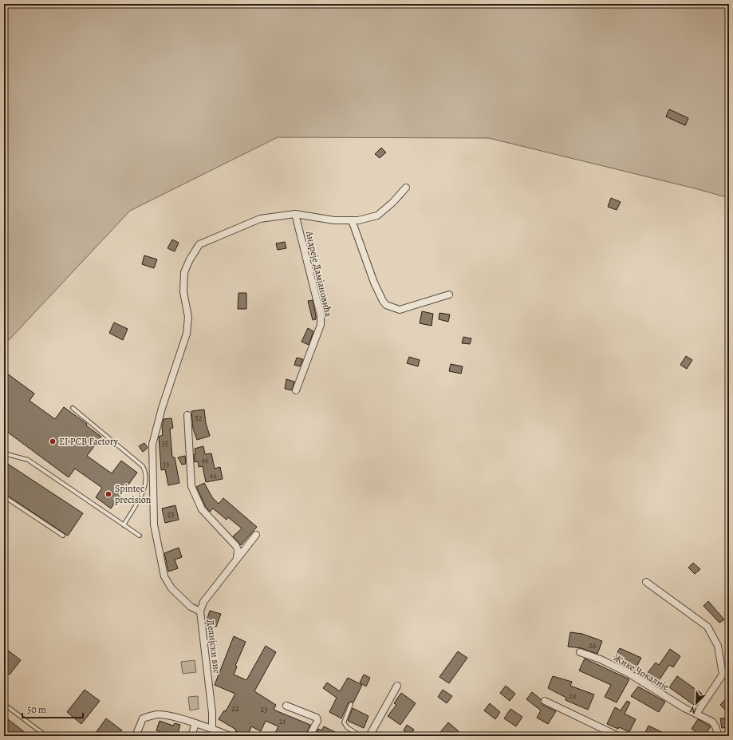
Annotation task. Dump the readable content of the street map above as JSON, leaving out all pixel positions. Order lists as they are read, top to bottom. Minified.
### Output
{"streets":{"street":["Андреје Дамјановића","Делијски вис","Жике Чокалије"]},"places":["EI PCB Factory","Spintec precision"],"house_numbers":["52","35","46","33","44","25","26","24","22","23","21"],"scale_bar":"50 m","north":"bottom left"}
